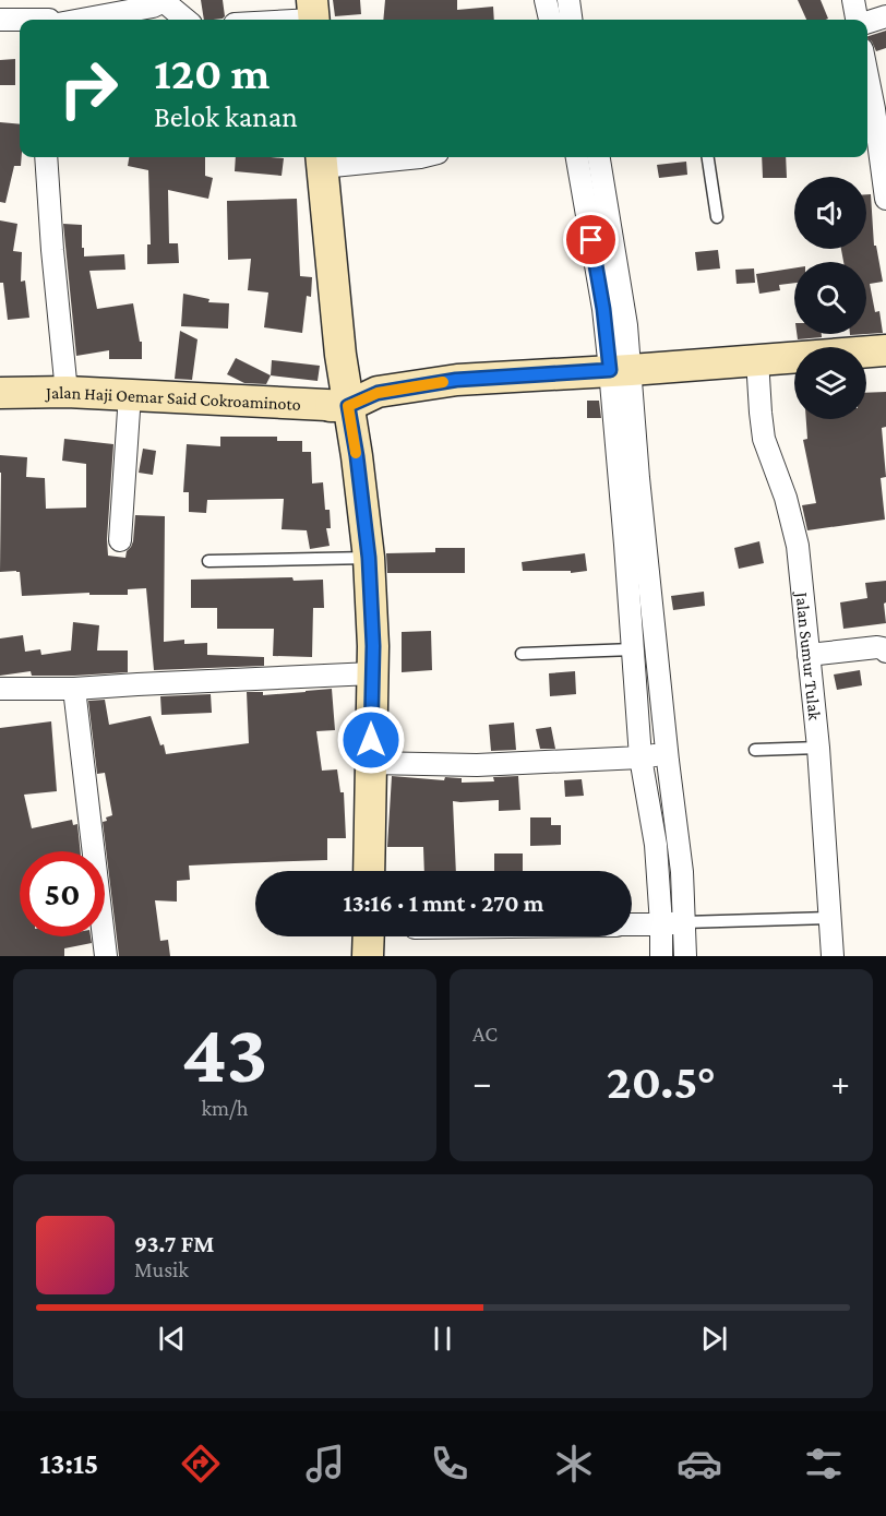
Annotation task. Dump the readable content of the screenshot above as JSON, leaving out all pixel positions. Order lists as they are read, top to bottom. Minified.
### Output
{"streets":{"main road":["Jalan Haji Oemar Said Cokroaminoto"],"street":["Jalan Sumur Tulak"]},"page":{"turn":["120 m","Belok kanan"],"limit":"50","trip":"13:16 · 1 mnt · 270 m","tile":[["43","km/h"],"AC"],"heat":["−","20.5°","+"],"song":["93.7 FM","Musik"],"tabs":"13:15"}}
